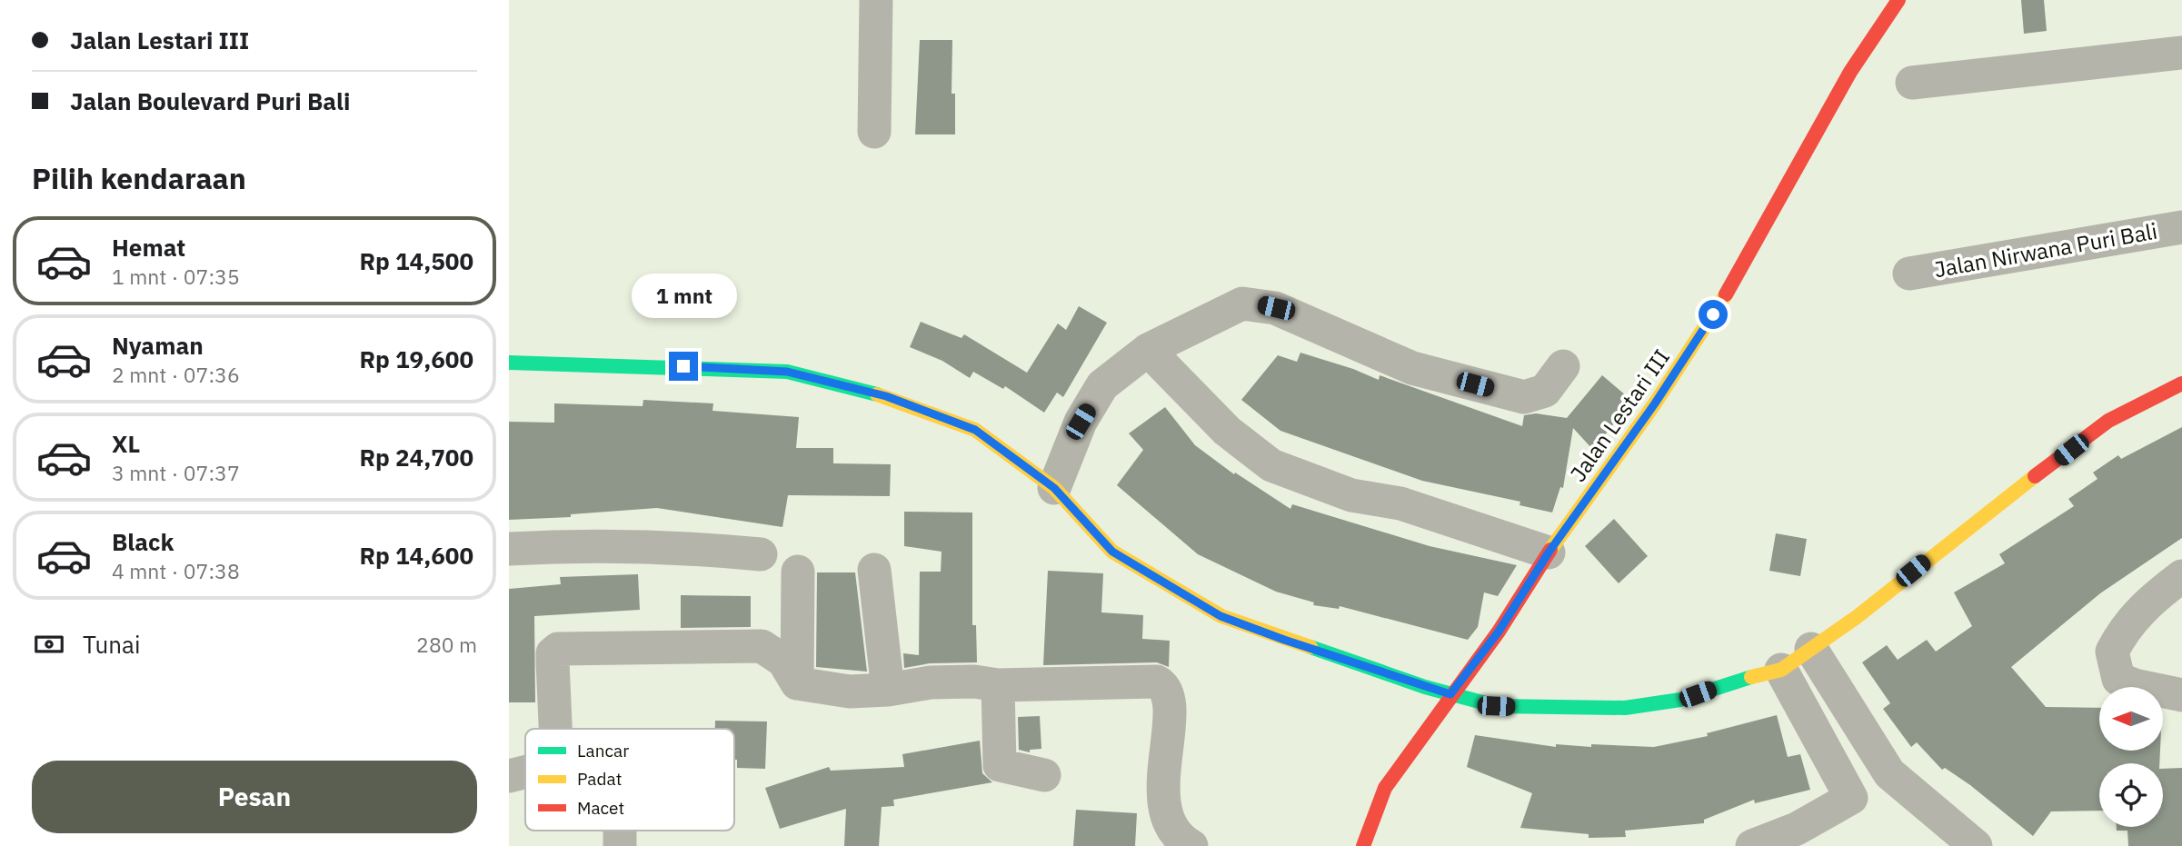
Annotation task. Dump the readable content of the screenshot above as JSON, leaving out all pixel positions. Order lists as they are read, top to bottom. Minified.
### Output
{"streets":{"street":["Jalan Nirwana Puri Bali","Jalan Lestari III"]},"legend":["Lancar","Padat","Macet"],"north":"left","page":{"banner":["Jalan Lestari III","Jalan Boulevard Puri Bali"],"heading":"Pilih kendaraan","list":[{"name":"Hemat","note":"1 mnt · 07:35","value":"Rp 14,500"},{"name":"Nyaman","note":"2 mnt · 07:36","value":"Rp 19,600"},{"name":"XL","note":"3 mnt · 07:37","value":"Rp 24,700"},{"name":"Black","note":"4 mnt · 07:38","value":"Rp 14,600"}],"bubble":"1 mnt","pay":["Tunai","280 m"],"buttons":"Pesan"}}
